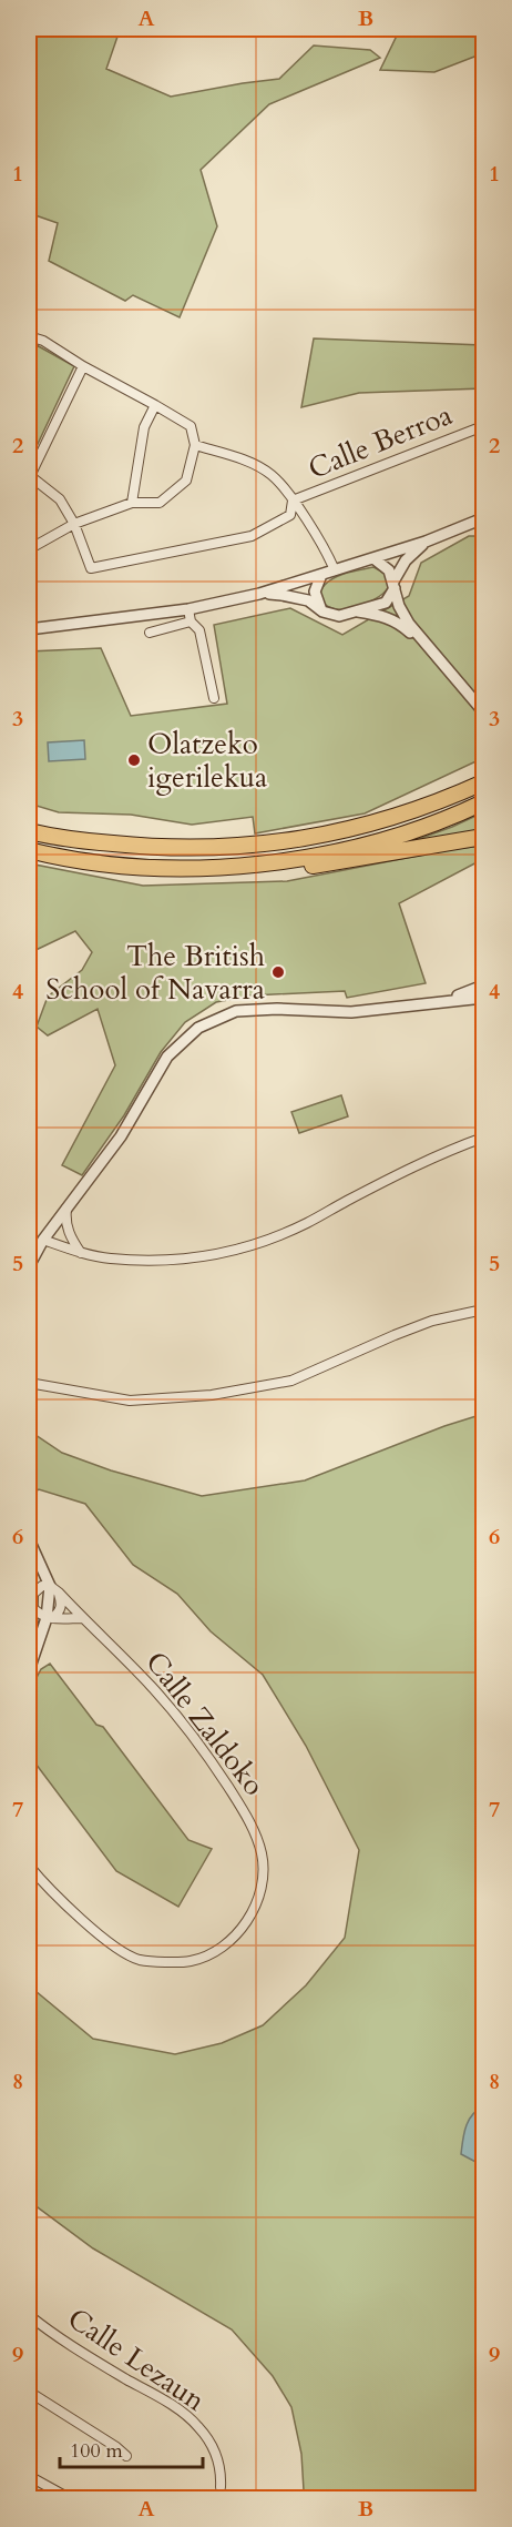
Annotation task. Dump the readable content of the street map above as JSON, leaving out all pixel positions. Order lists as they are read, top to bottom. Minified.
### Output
{"streets":{"street":["Calle Berroa","Calle Zaldoko","Calle Lezaun"]},"places":["Olatzeko igerilekua","The British School of Navarra"],"scale_bar":"100 m","grid":{"columns":["A","B"],"rows":["1","2","3","4","5","6","7","8","9"]}}
